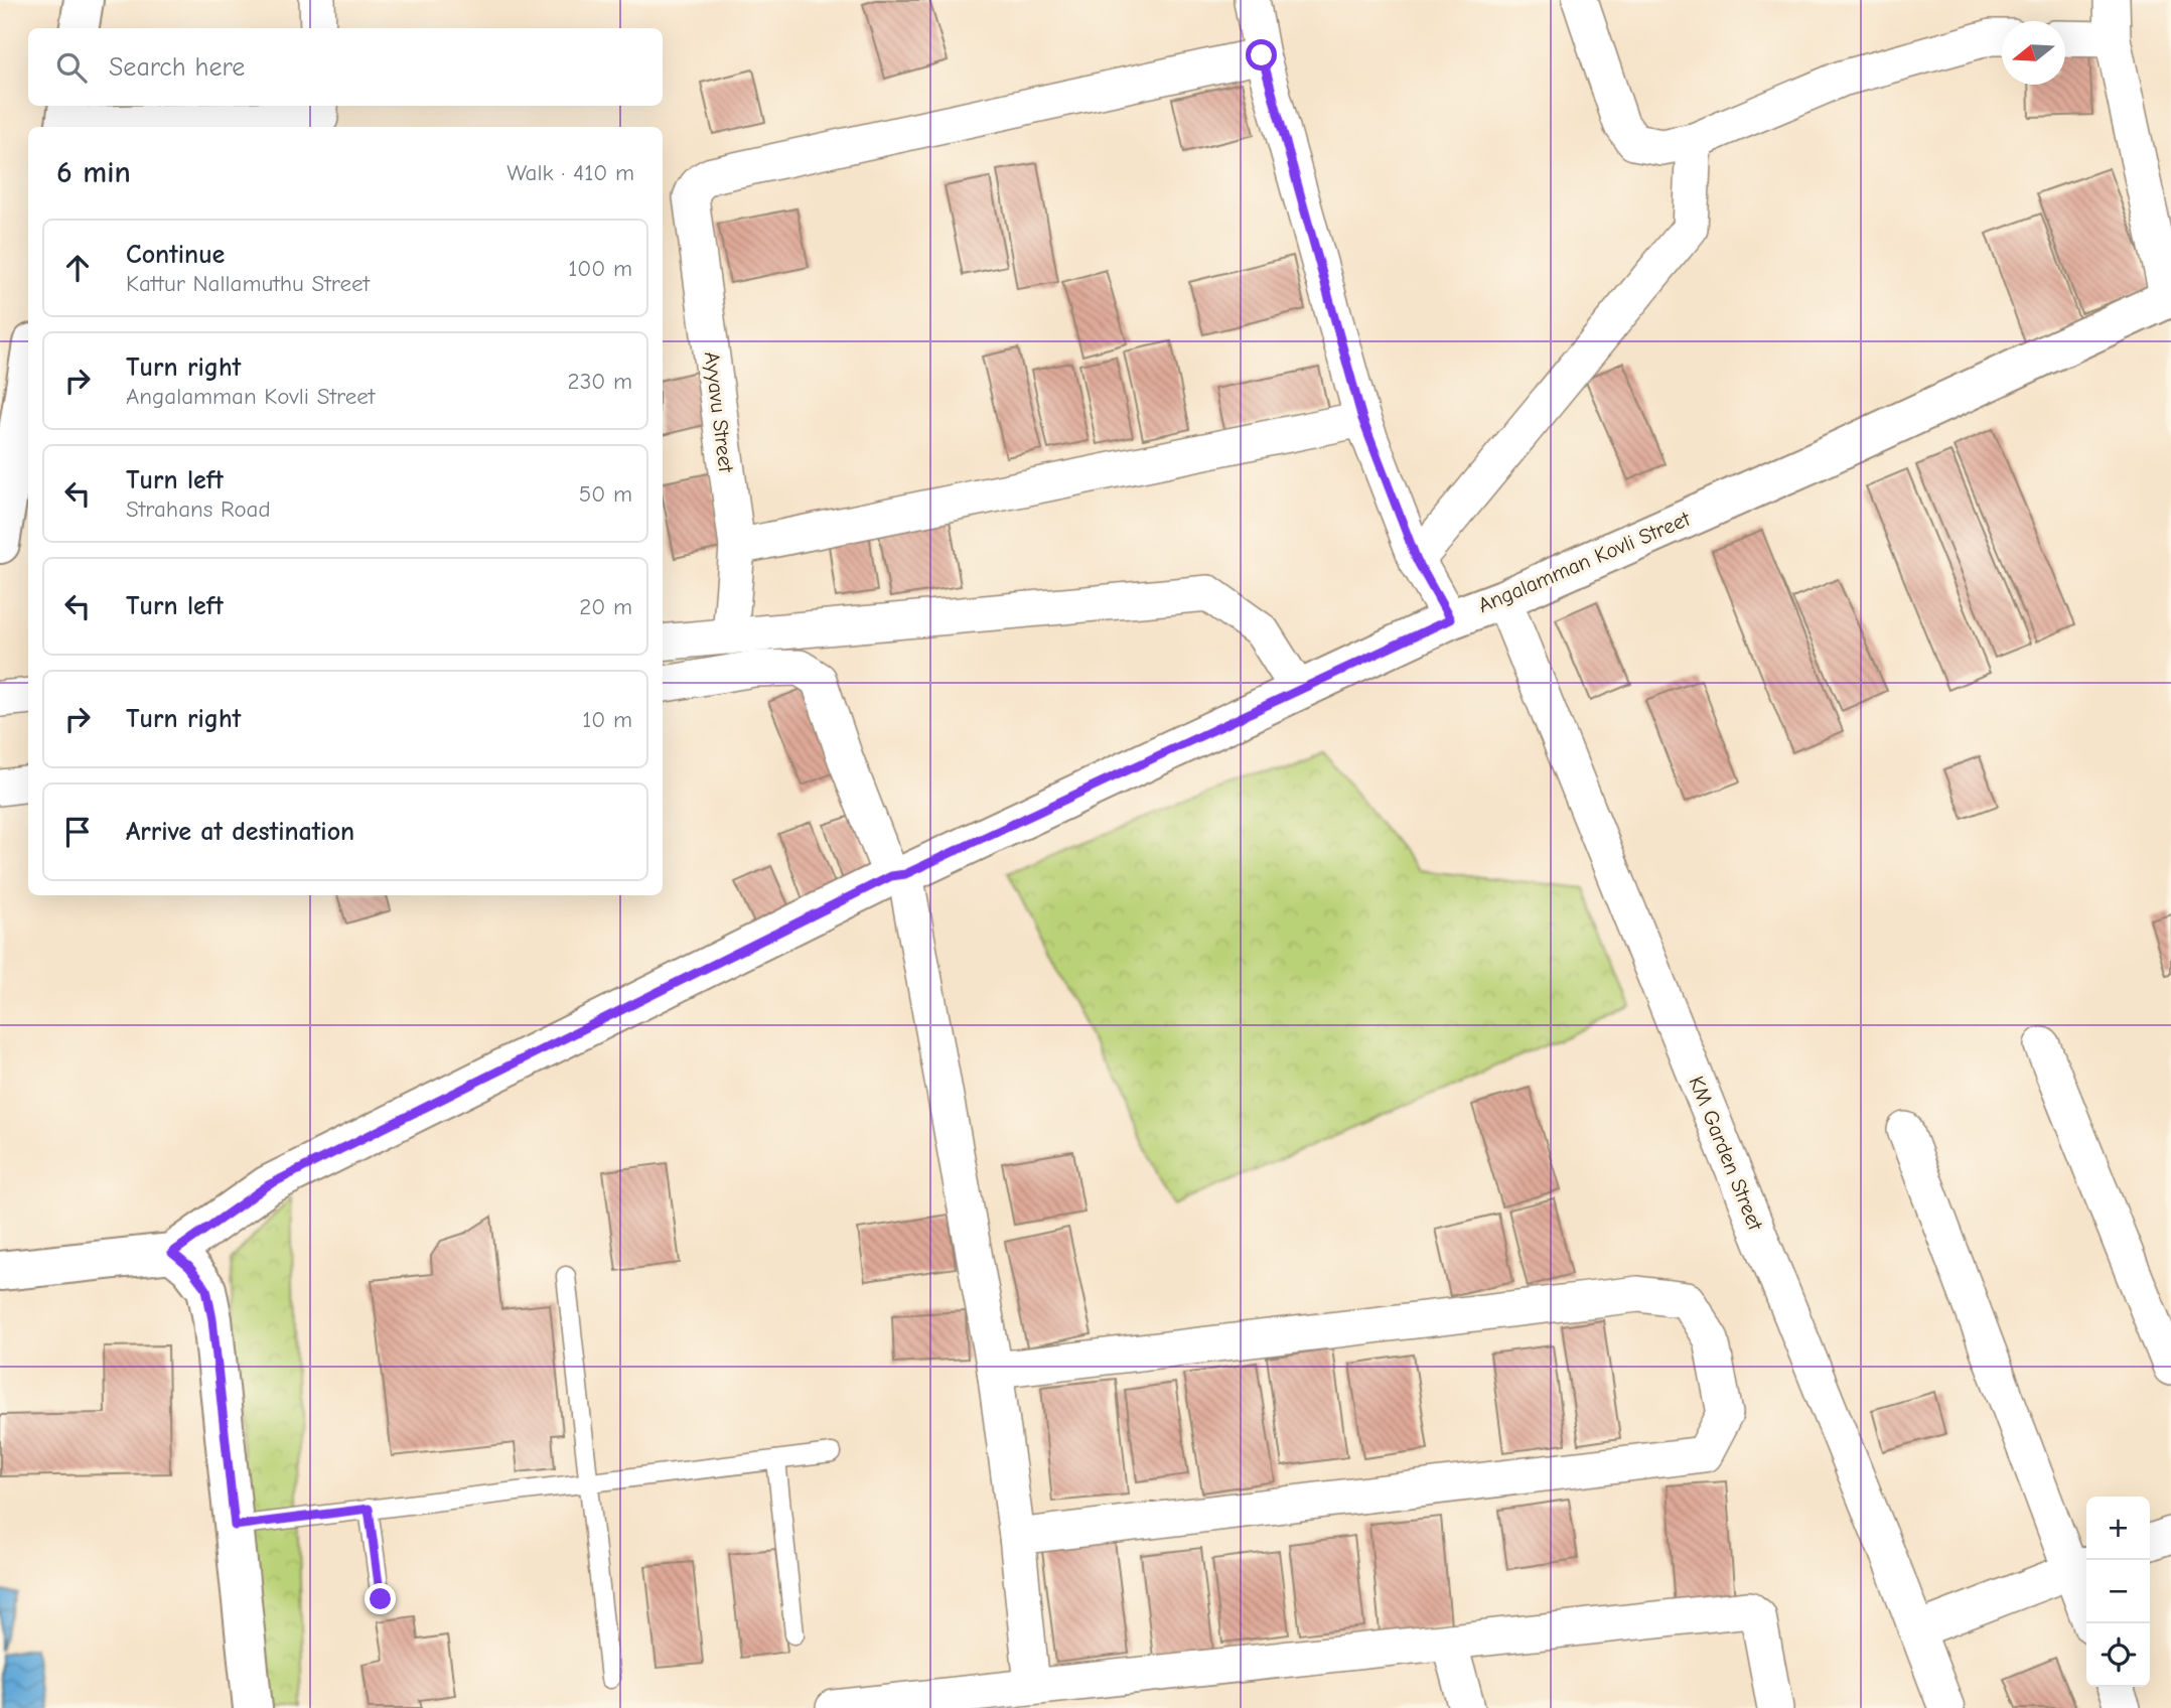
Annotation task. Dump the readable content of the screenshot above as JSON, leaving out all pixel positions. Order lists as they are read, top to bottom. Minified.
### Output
{"streets":{"street":["Ayyavu Street","Angalamman Kovli Street","KM Garden Street"]},"crossings":[["Angalamman Kovli Street","KM Garden Street"]],"north":"left","page":{"search":"Search here","heading":["6 min","Walk · 410 m"],"list":[["Continue","Kattur Nallamuthu Street","100 m"],["Turn right","Angalamman Kovli Street","230 m"],["Turn left","Strahans Road","50 m"],["Turn left","20 m"],["Turn right","10 m"],"Arrive at destination"],"map_buttons":["+","−"]}}
